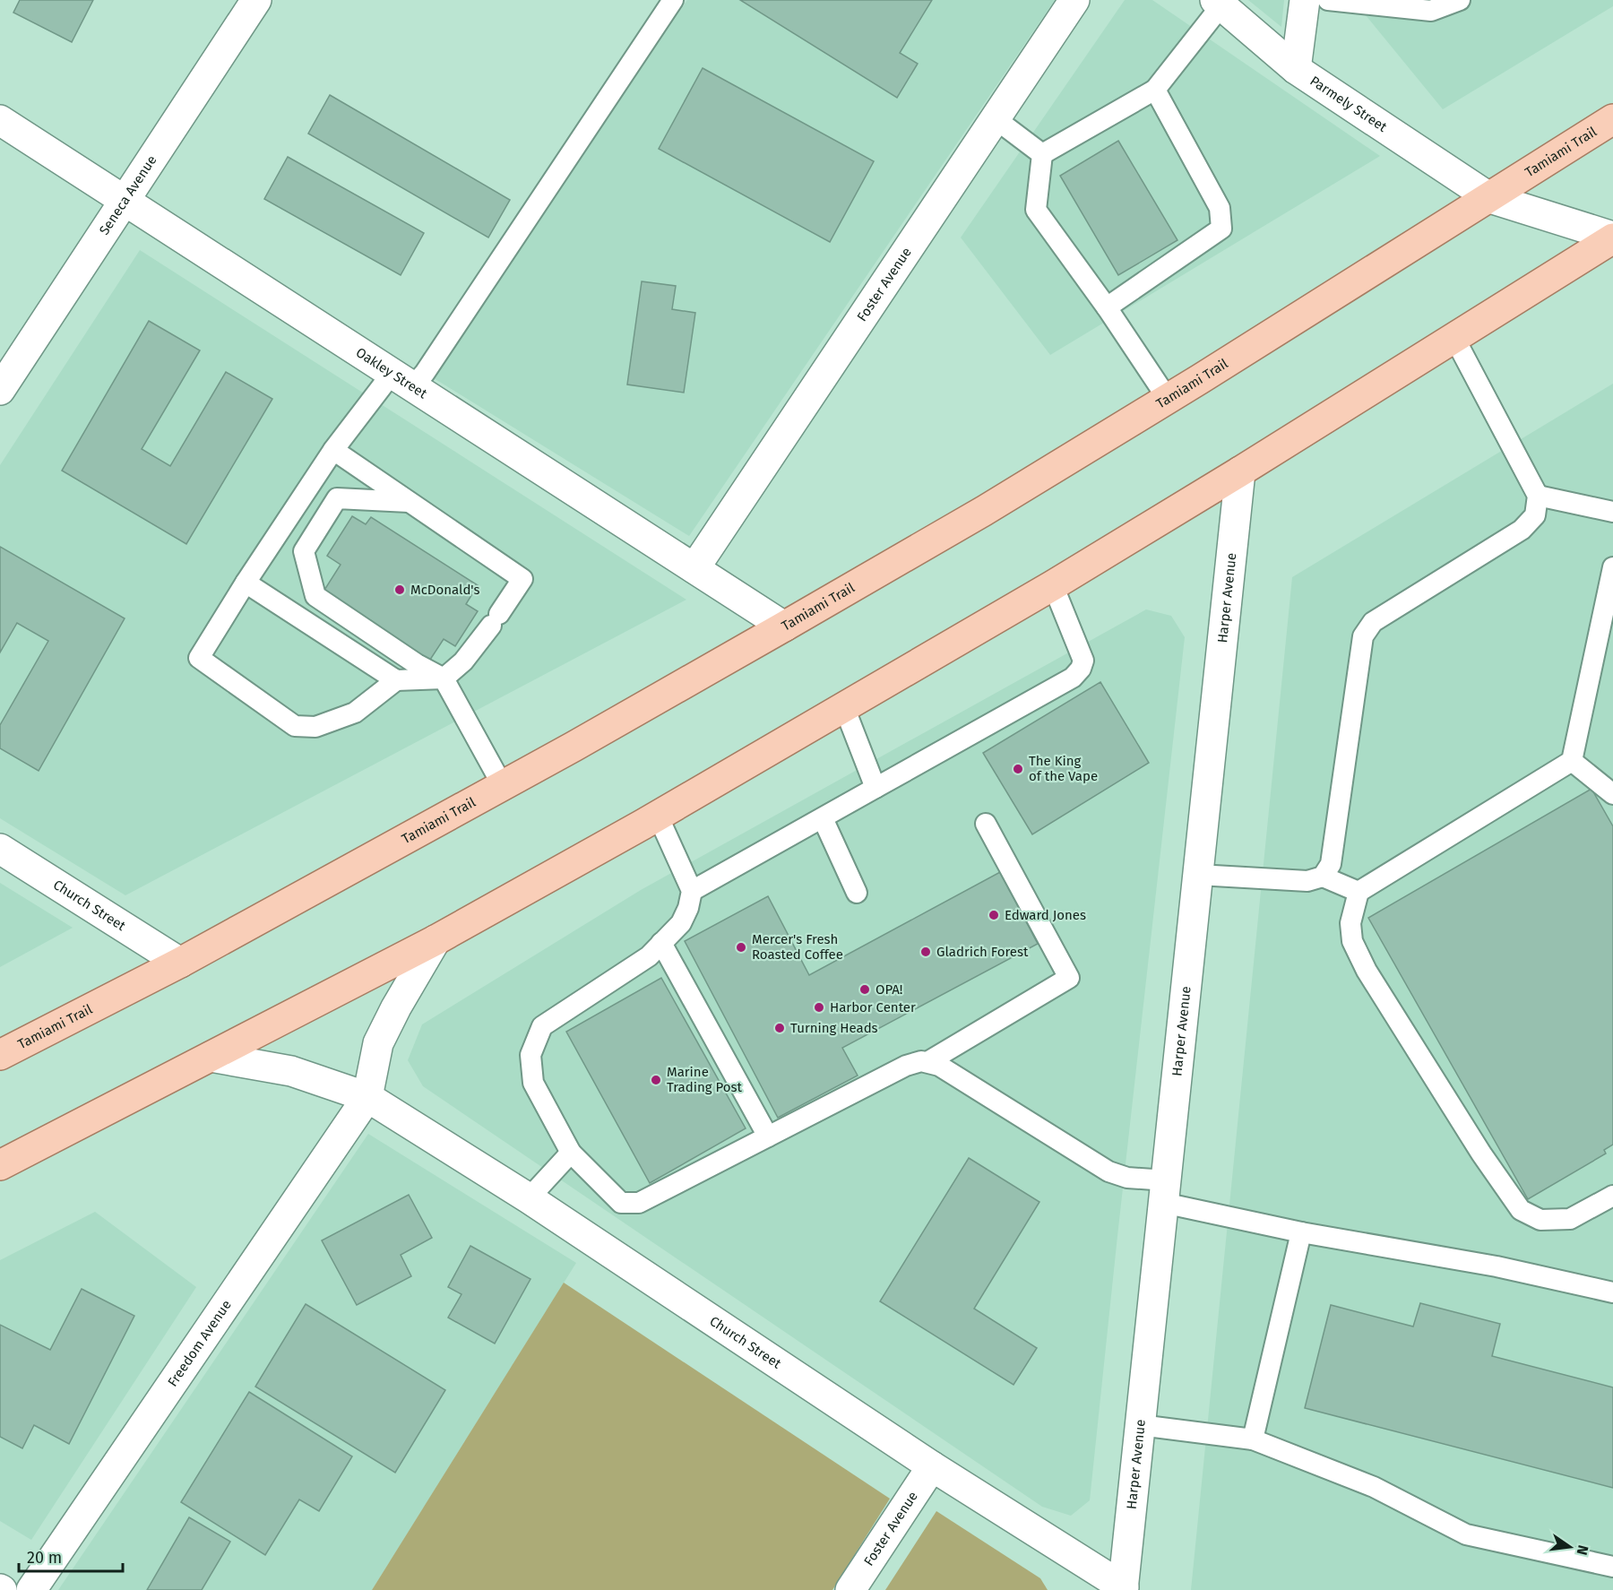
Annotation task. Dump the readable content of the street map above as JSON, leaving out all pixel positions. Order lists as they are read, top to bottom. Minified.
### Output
{"streets":{"main road":["Tamiami Trail"],"street":["Parmely Street","Seneca Avenue","Foster Avenue","Oakley Street","Harper Avenue","Church Street","Freedom Avenue"]},"crossings":[["Parmely Street","Tamiami Trail"],["Tamiami Trail","Oakley Street"],["Tamiami Trail","Church Street"],["Seneca Avenue","Oakley Street"],["Foster Avenue","Oakley Street"],["Foster Avenue","Church Street"],["Harper Avenue","Church Street"],["Church Street","Freedom Avenue"]],"places":["McDonald's","The King of the Vape","Edward Jones","Mercer's Fresh Roasted Coffee","Gladrich Forest","OPA!","Harbor Center","Turning Heads","Marine Trading Post"],"scale_bar":"20 m","north":"right"}
